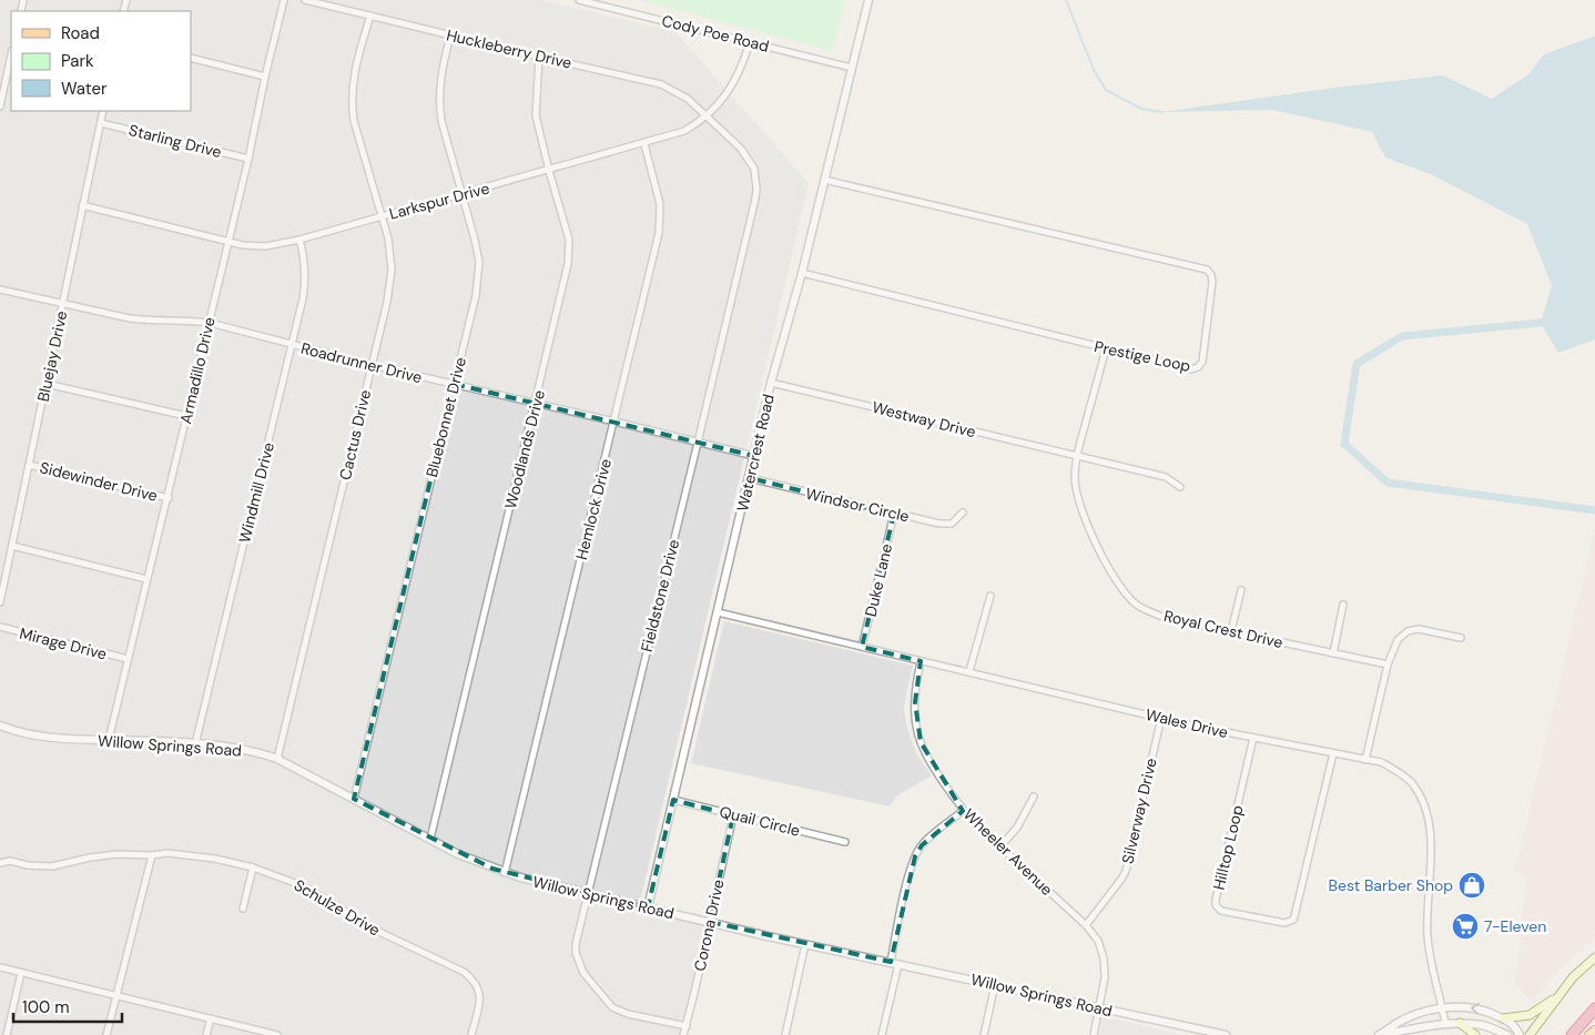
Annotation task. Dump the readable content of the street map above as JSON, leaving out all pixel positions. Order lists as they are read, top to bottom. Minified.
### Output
{"streets":{"street":["Cody Poe Road","Huckleberry Drive","Starling Drive","Larkspur Drive","Bluejay Drive","Prestige Loop","Roadrunner Drive","Armadillo Drive","Bluebonnet Drive","Westway Drive","Cactus Drive","Woodlands Drive","Watercrest Road","Sidewinder Drive","Windmill Drive","Windsor Circle","Hemlock Drive","Duke Lane","Fieldstone Drive","Royal Crest Drive","Mirage Drive","Wales Drive","Willow Springs Road","Silverway Drive","Quail Circle","Hilltop Loop","Wheeler Avenue","Schulze Drive","Corona Drive"]},"crossings":[["Cody Poe Road","Larkspur Drive"],["Cody Poe Road","Watercrest Road"],["Huckleberry Drive","Larkspur Drive"],["Huckleberry Drive","Bluebonnet Drive"],["Huckleberry Drive","Cactus Drive"],["Huckleberry Drive","Woodlands Drive"],["Huckleberry Drive","Fieldstone Drive"],["Starling Drive","Bluejay Drive"],["Starling Drive","Armadillo Drive"],["Larkspur Drive","Bluejay Drive"],["Larkspur Drive","Armadillo Drive"],["Larkspur Drive","Bluebonnet Drive"],["Larkspur Drive","Cactus Drive"],["Larkspur Drive","Woodlands Drive"],["Larkspur Drive","Windmill Drive"],["Larkspur Drive","Hemlock Drive"],["Larkspur Drive","Fieldstone Drive"],["Bluejay Drive","Roadrunner Drive"],["Bluejay Drive","Sidewinder Drive"],["Prestige Loop","Watercrest Road"],["Prestige Loop","Royal Crest Drive"],["Roadrunner Drive","Armadillo Drive"],["Roadrunner Drive","Bluebonnet Drive"],["Roadrunner Drive","Cactus Drive"],["Roadrunner Drive","Woodlands Drive"],["Roadrunner Drive","Watercrest Road"],["Roadrunner Drive","Windmill Drive"],["Roadrunner Drive","Hemlock Drive"],["Roadrunner Drive","Fieldstone Drive"],["Armadillo Drive","Sidewinder Drive"],["Armadillo Drive","Mirage Drive"],["Armadillo Drive","Willow Springs Road"],["Bluebonnet Drive","Willow Springs Road"],["Westway Drive","Watercrest Road"],["Westway Drive","Royal Crest Drive"],["Cactus Drive","Willow Springs Road"],["Woodlands Drive","Willow Springs Road"],["Watercrest Road","Windsor Circle"],["Watercrest Road","Wales Drive"],["Watercrest Road","Willow Springs Road"],["Watercrest Road","Quail Circle"],["Windmill Drive","Willow Springs Road"],["Windsor Circle","Duke Lane"],["Hemlock Drive","Willow Springs Road"],["Duke Lane","Wales Drive"],["Fieldstone Drive","Willow Springs Road"],["Fieldstone Drive","Corona Drive"],["Wales Drive","Silverway Drive"],["Wales Drive","Hilltop Loop"],["Wales Drive","Wheeler Avenue"],["Willow Springs Road","Wheeler Avenue"],["Willow Springs Road","Corona Drive"],["Silverway Drive","Wheeler Avenue"],["Quail Circle","Corona Drive"]],"places":{"shop":["Best Barber Shop"],"supermarket":["7-Eleven"]},"legend":["Road","Park","Water"],"scale_bar":"100 m"}
